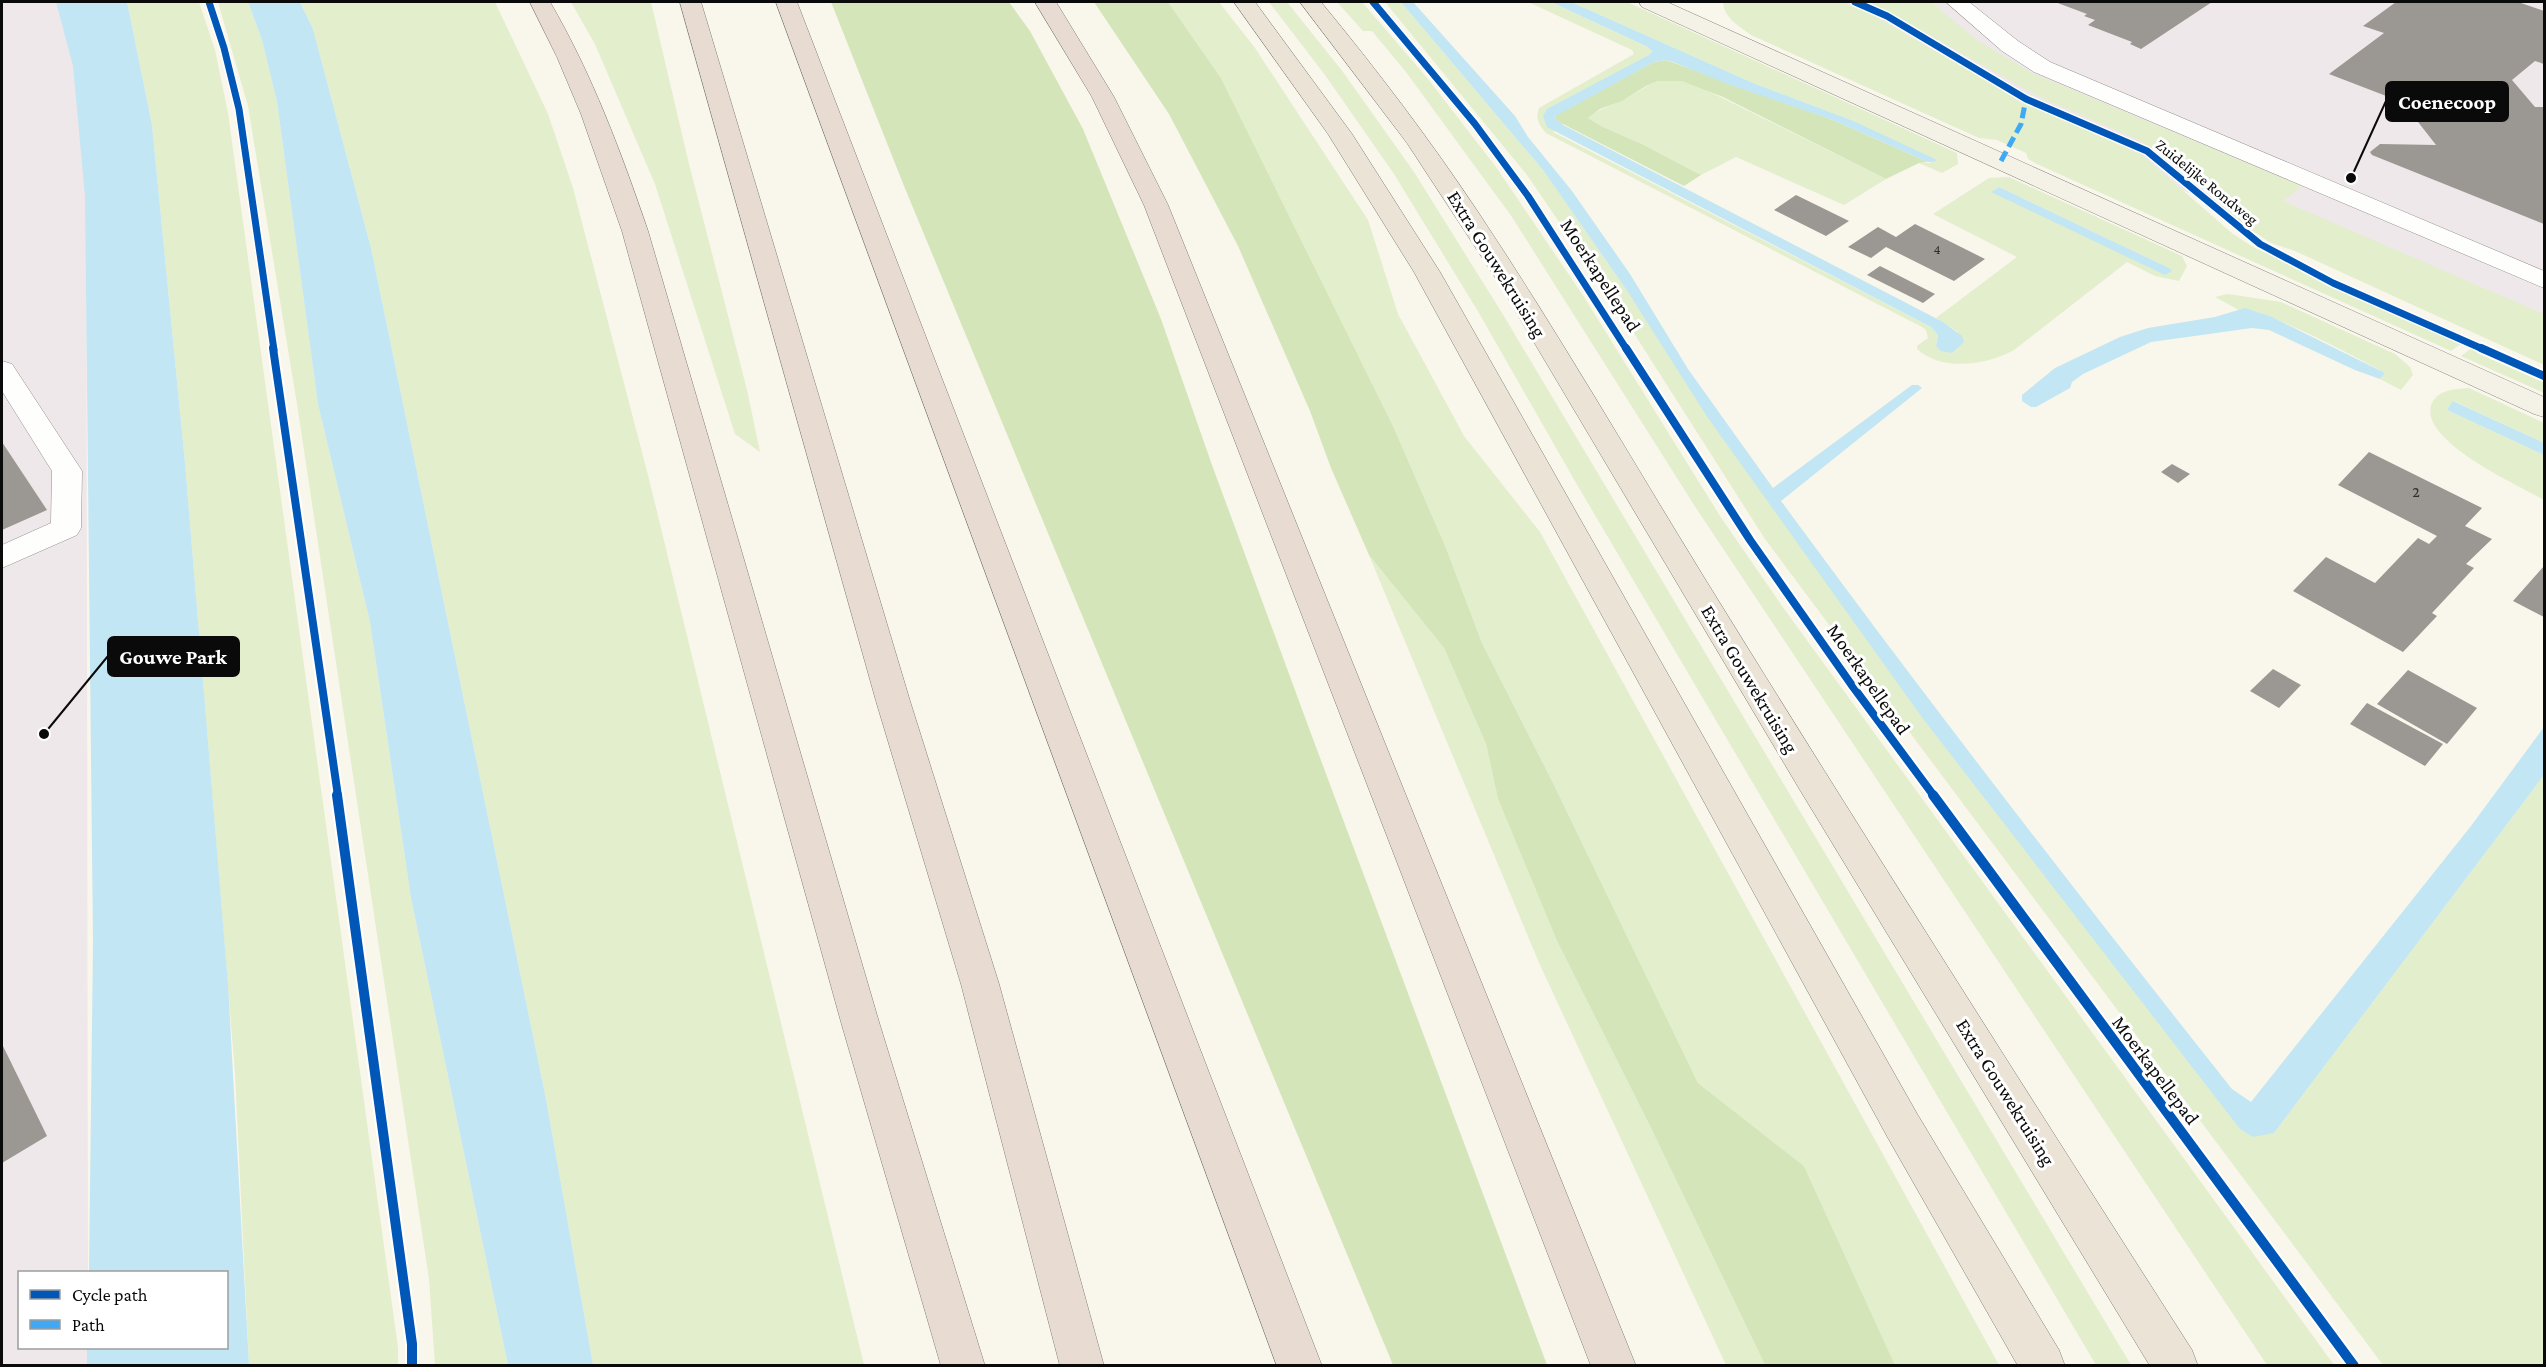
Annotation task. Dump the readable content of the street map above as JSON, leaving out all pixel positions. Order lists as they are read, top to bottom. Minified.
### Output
{"streets":{"main road":["Extra Gouwekruising"],"cycle path":["Zuidelijke Rondweg","Moerkapellepad"]},"places":["Coenecoop","Gouwe Park"],"house_numbers":["4","2"],"legend":["Cycle path","Path"]}
